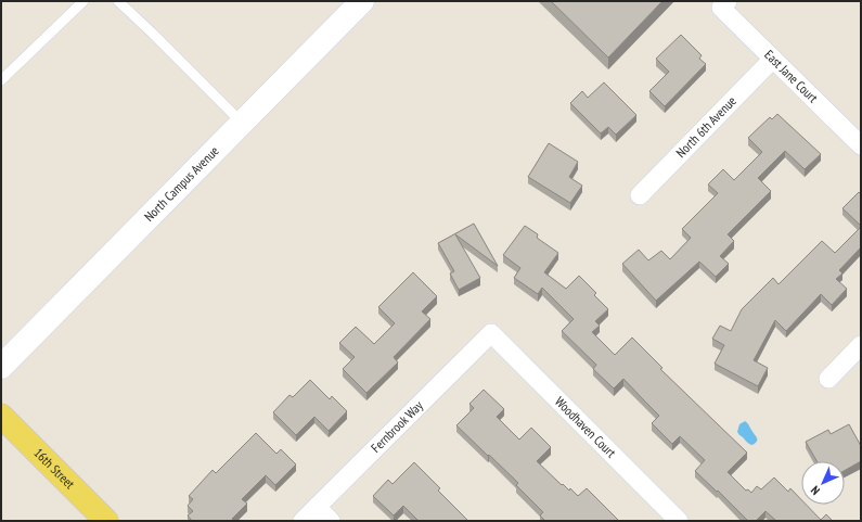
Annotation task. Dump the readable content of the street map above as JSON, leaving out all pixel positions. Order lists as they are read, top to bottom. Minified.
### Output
{"streets":{"main road":["North Campus Avenue","16th Street"],"street":["East Jane Court","North 6th Avenue","Fernbrook Way","Woodhaven Court"]},"crossings":[["East Jane Court","North 6th Avenue"],["Fernbrook Way","Woodhaven Court"]],"north":"bottom left"}
